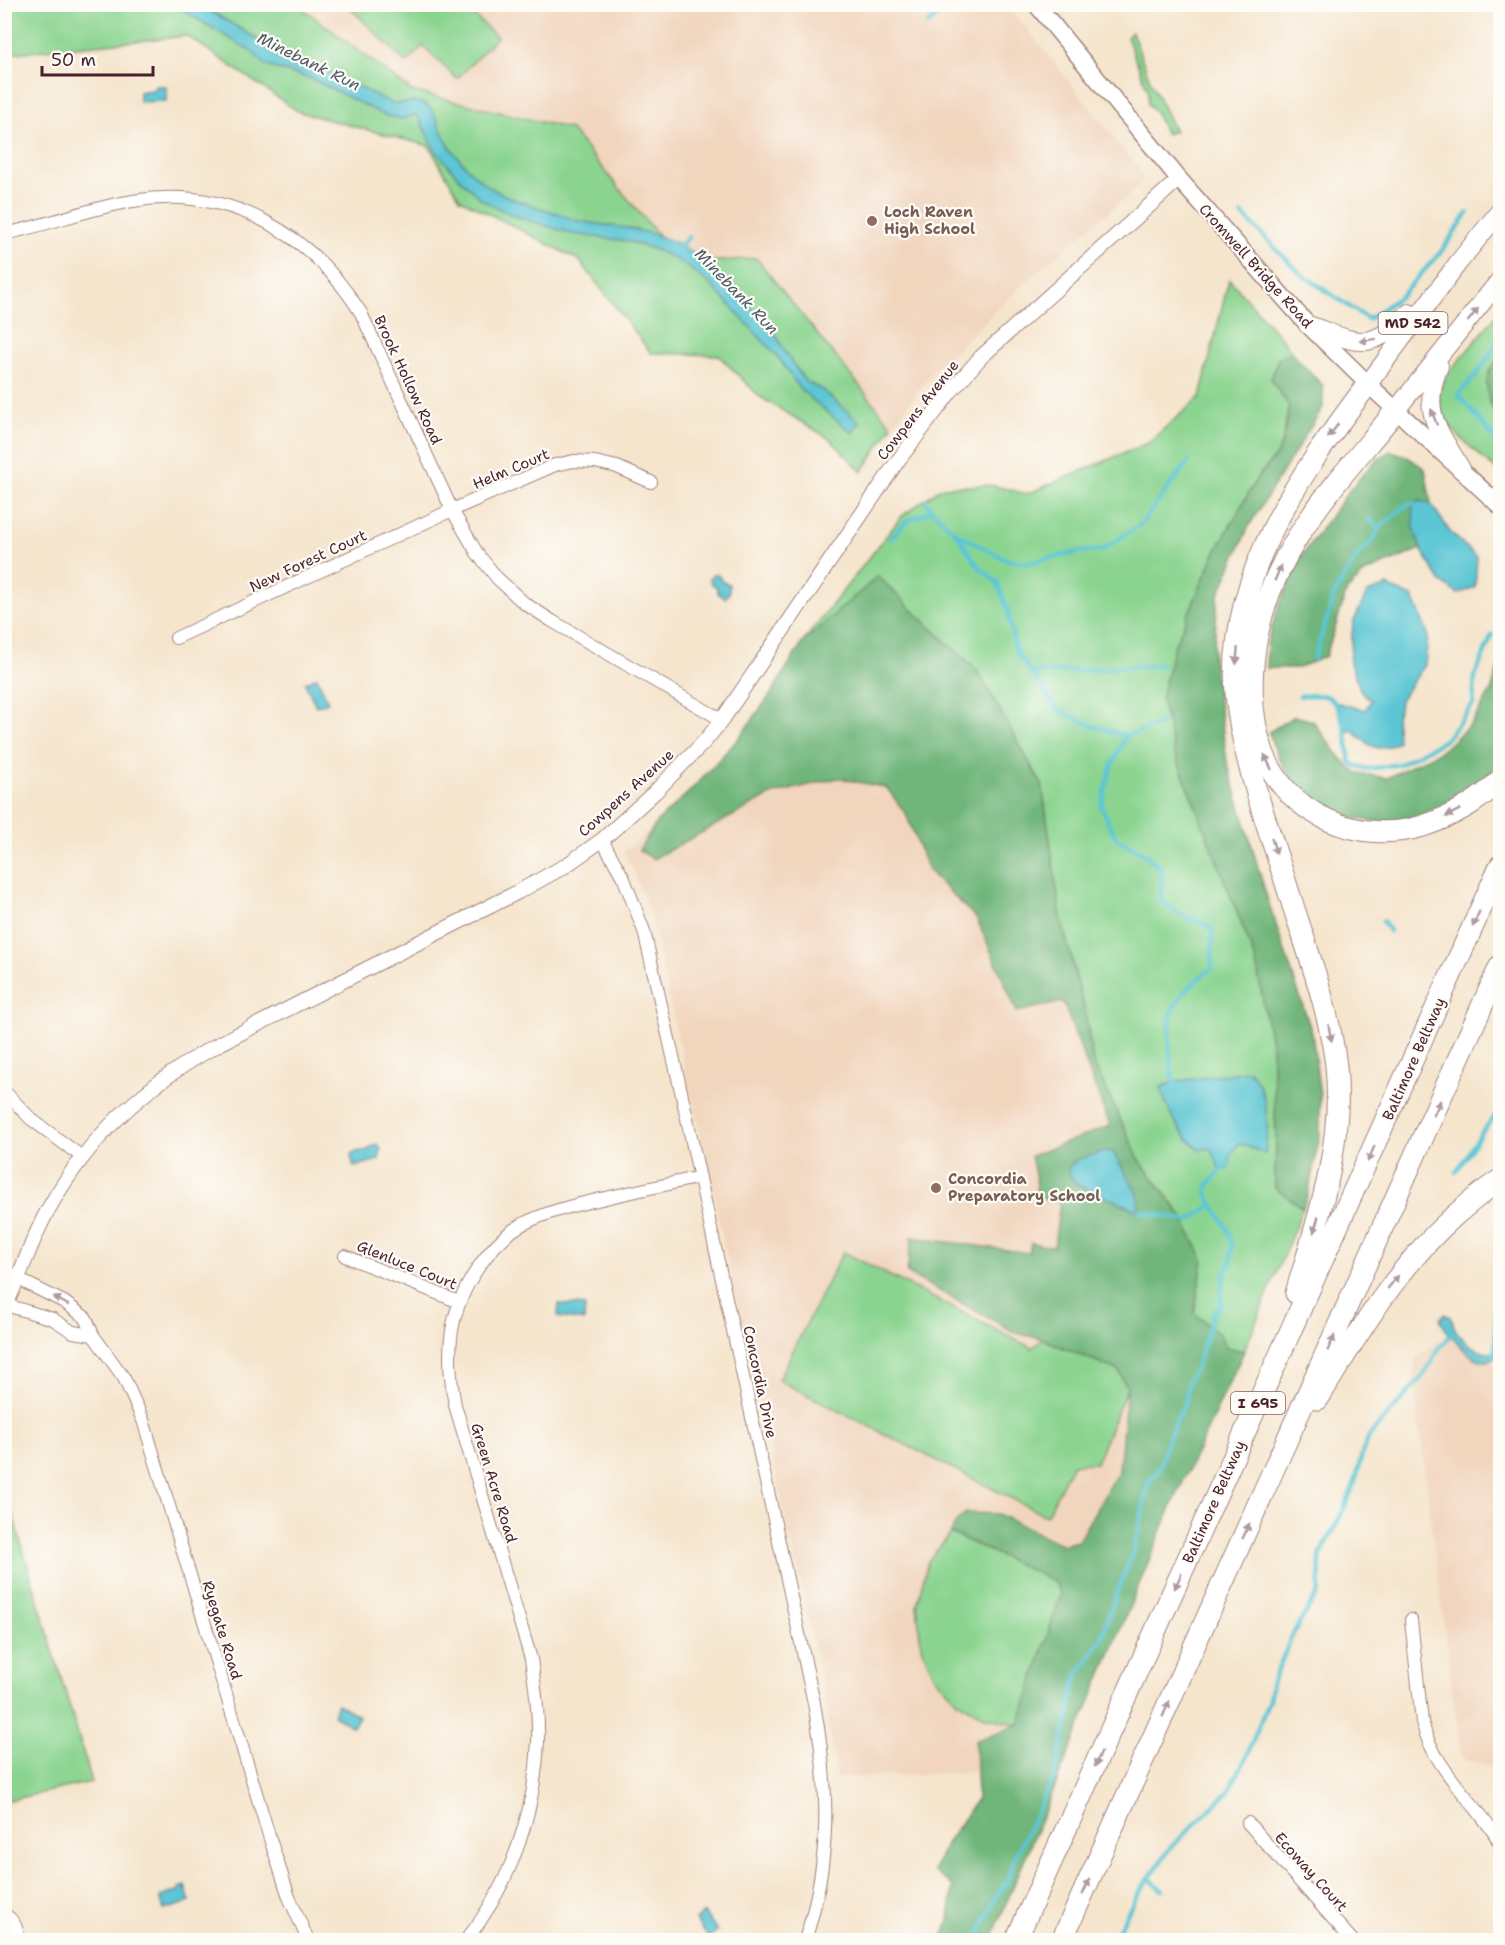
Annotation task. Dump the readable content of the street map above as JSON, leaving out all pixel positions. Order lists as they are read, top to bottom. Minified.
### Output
{"streets":{"highway":["Baltimore Beltway","I 695"],"main road":["Cromwell Bridge Road","MD 542"],"street":["Brook Hollow Road","Cowpens Avenue","Helm Court","New Forest Court","Glenluce Court","Concordia Drive","Green Acre Road","Ryegate Road","Ecoway Court"]},"crossings":[["Cromwell Bridge Road","MD 542"],["Cromwell Bridge Road","Cowpens Avenue"],["Brook Hollow Road","Cowpens Avenue"],["Brook Hollow Road","Helm Court"],["Brook Hollow Road","New Forest Court"],["Cowpens Avenue","Concordia Drive"],["Cowpens Avenue","Ryegate Road"],["Helm Court","New Forest Court"],["Glenluce Court","Green Acre Road"],["Concordia Drive","Green Acre Road"]],"water":["Minebank Run"],"places":["Loch Raven High School","Concordia Preparatory School"],"scale_bar":"50 m"}
